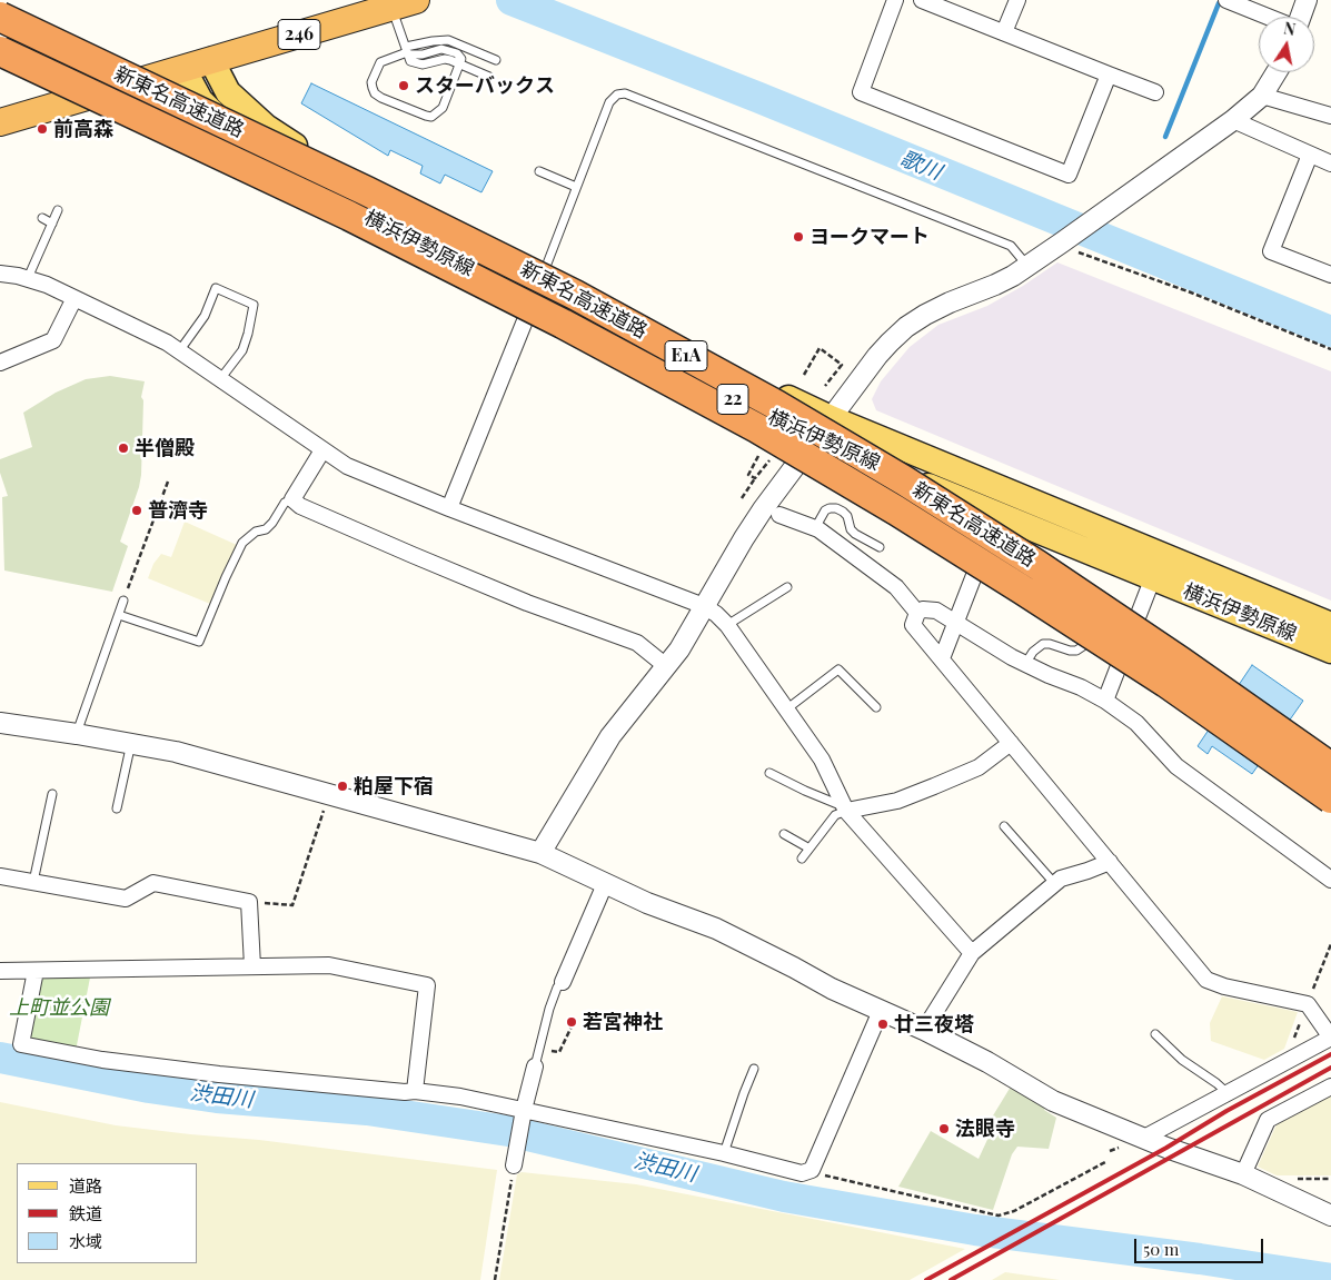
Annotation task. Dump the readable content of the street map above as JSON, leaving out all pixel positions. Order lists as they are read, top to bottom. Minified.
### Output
{"streets":{"highway":["246","新東名高速道路","E1A"],"main road":["横浜伊勢原線","22"]},"crossings":[["246","横浜伊勢原線"]],"water":["歌川","渋田川"],"parks":["上町並公園"],"places":["スターバックス","前高森","ヨークマート","半僧殿","普濟寺","粕屋下宿","若宮神社","廿三夜塔","法眼寺"],"legend":["道路","鉄道","水域"],"scale_bar":"50 m","north":"top"}
